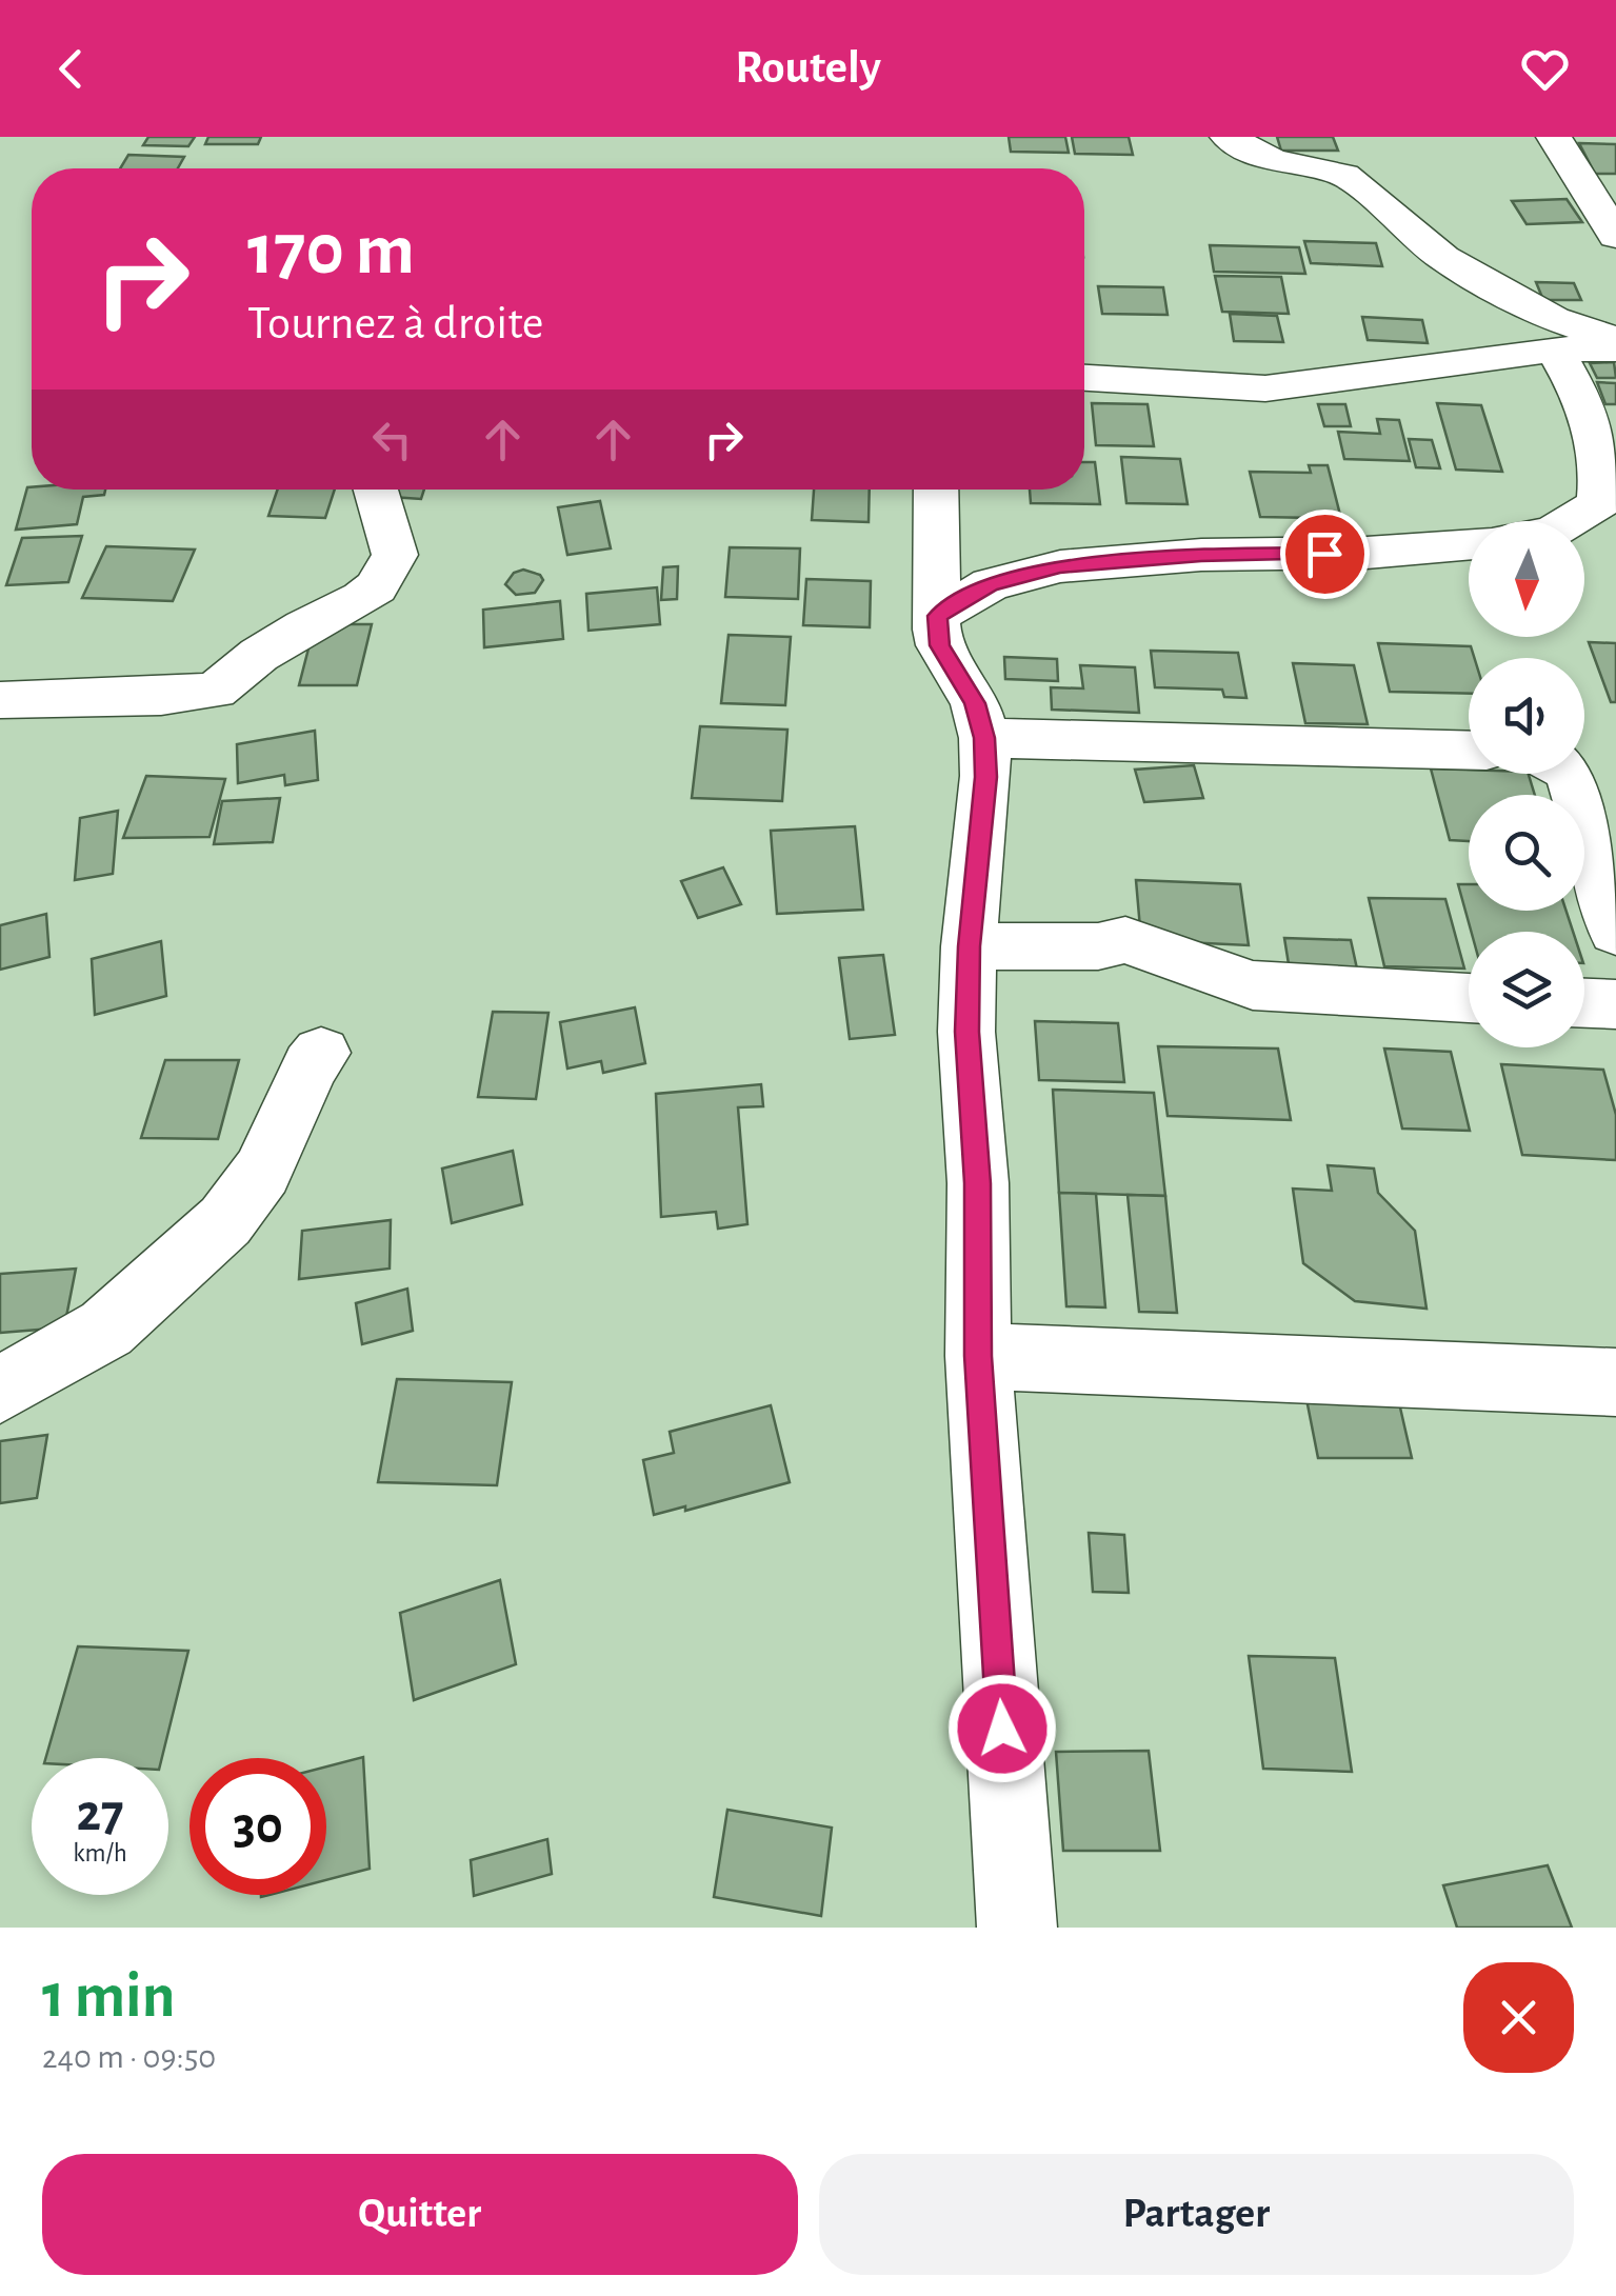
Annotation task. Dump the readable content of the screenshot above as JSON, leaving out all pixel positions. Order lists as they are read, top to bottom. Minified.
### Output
{"north":"bottom","page":{"header":"Routely","turn":["170 m","Tournez à droite"],"speed":"27 km/h","limit":"30","heading":["1 min","240 m · 09:50"],"buttons":["Quitter","Partager"]}}
